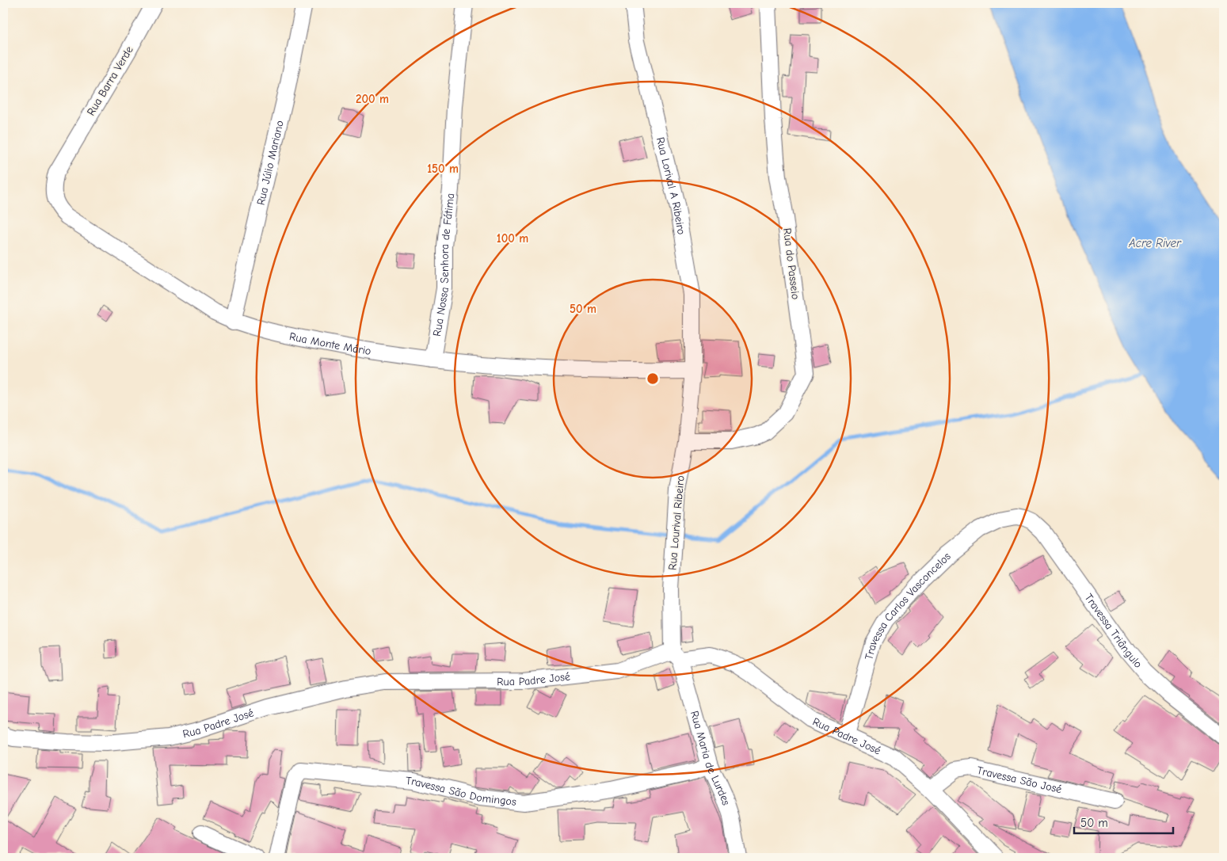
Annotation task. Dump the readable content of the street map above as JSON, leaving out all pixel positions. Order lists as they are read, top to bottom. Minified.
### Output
{"streets":{"street":["Rua Barra Verde","Rua Júlio Mariano","Rua Lorival A Ribeiro","Rua do Passeio","Rua Nossa Senhora de Fátima","Rua Monte Mário","Rua Lourival Ribeiro","Travessa Carlos Vasconcelos","Travessa Triângulo","Rua Padre José","Rua Maria de Lurdes","Travessa São José","Travessa São Domingos"]},"crossings":[["Rua Barra Verde","Rua Monte Mário"],["Rua Júlio Mariano","Rua Monte Mário"],["Rua Lorival A Ribeiro","Rua Monte Mário"],["Rua Lorival A Ribeiro","Rua Lourival Ribeiro"],["Rua do Passeio","Rua Lourival Ribeiro"],["Rua Nossa Senhora de Fátima","Rua Monte Mário"],["Rua Monte Mário","Rua Lourival Ribeiro"],["Rua Lourival Ribeiro","Rua Padre José"],["Rua Lourival Ribeiro","Rua Maria de Lurdes"],["Travessa Carlos Vasconcelos","Travessa Triângulo"],["Travessa Carlos Vasconcelos","Rua Padre José"],["Rua Padre José","Rua Maria de Lurdes"],["Rua Padre José","Travessa São José"],["Rua Maria de Lurdes","Travessa São Domingos"]],"water":["Acre River"],"scale_bar":"50 m","rings":["200 m","150 m","100 m","50 m"]}
